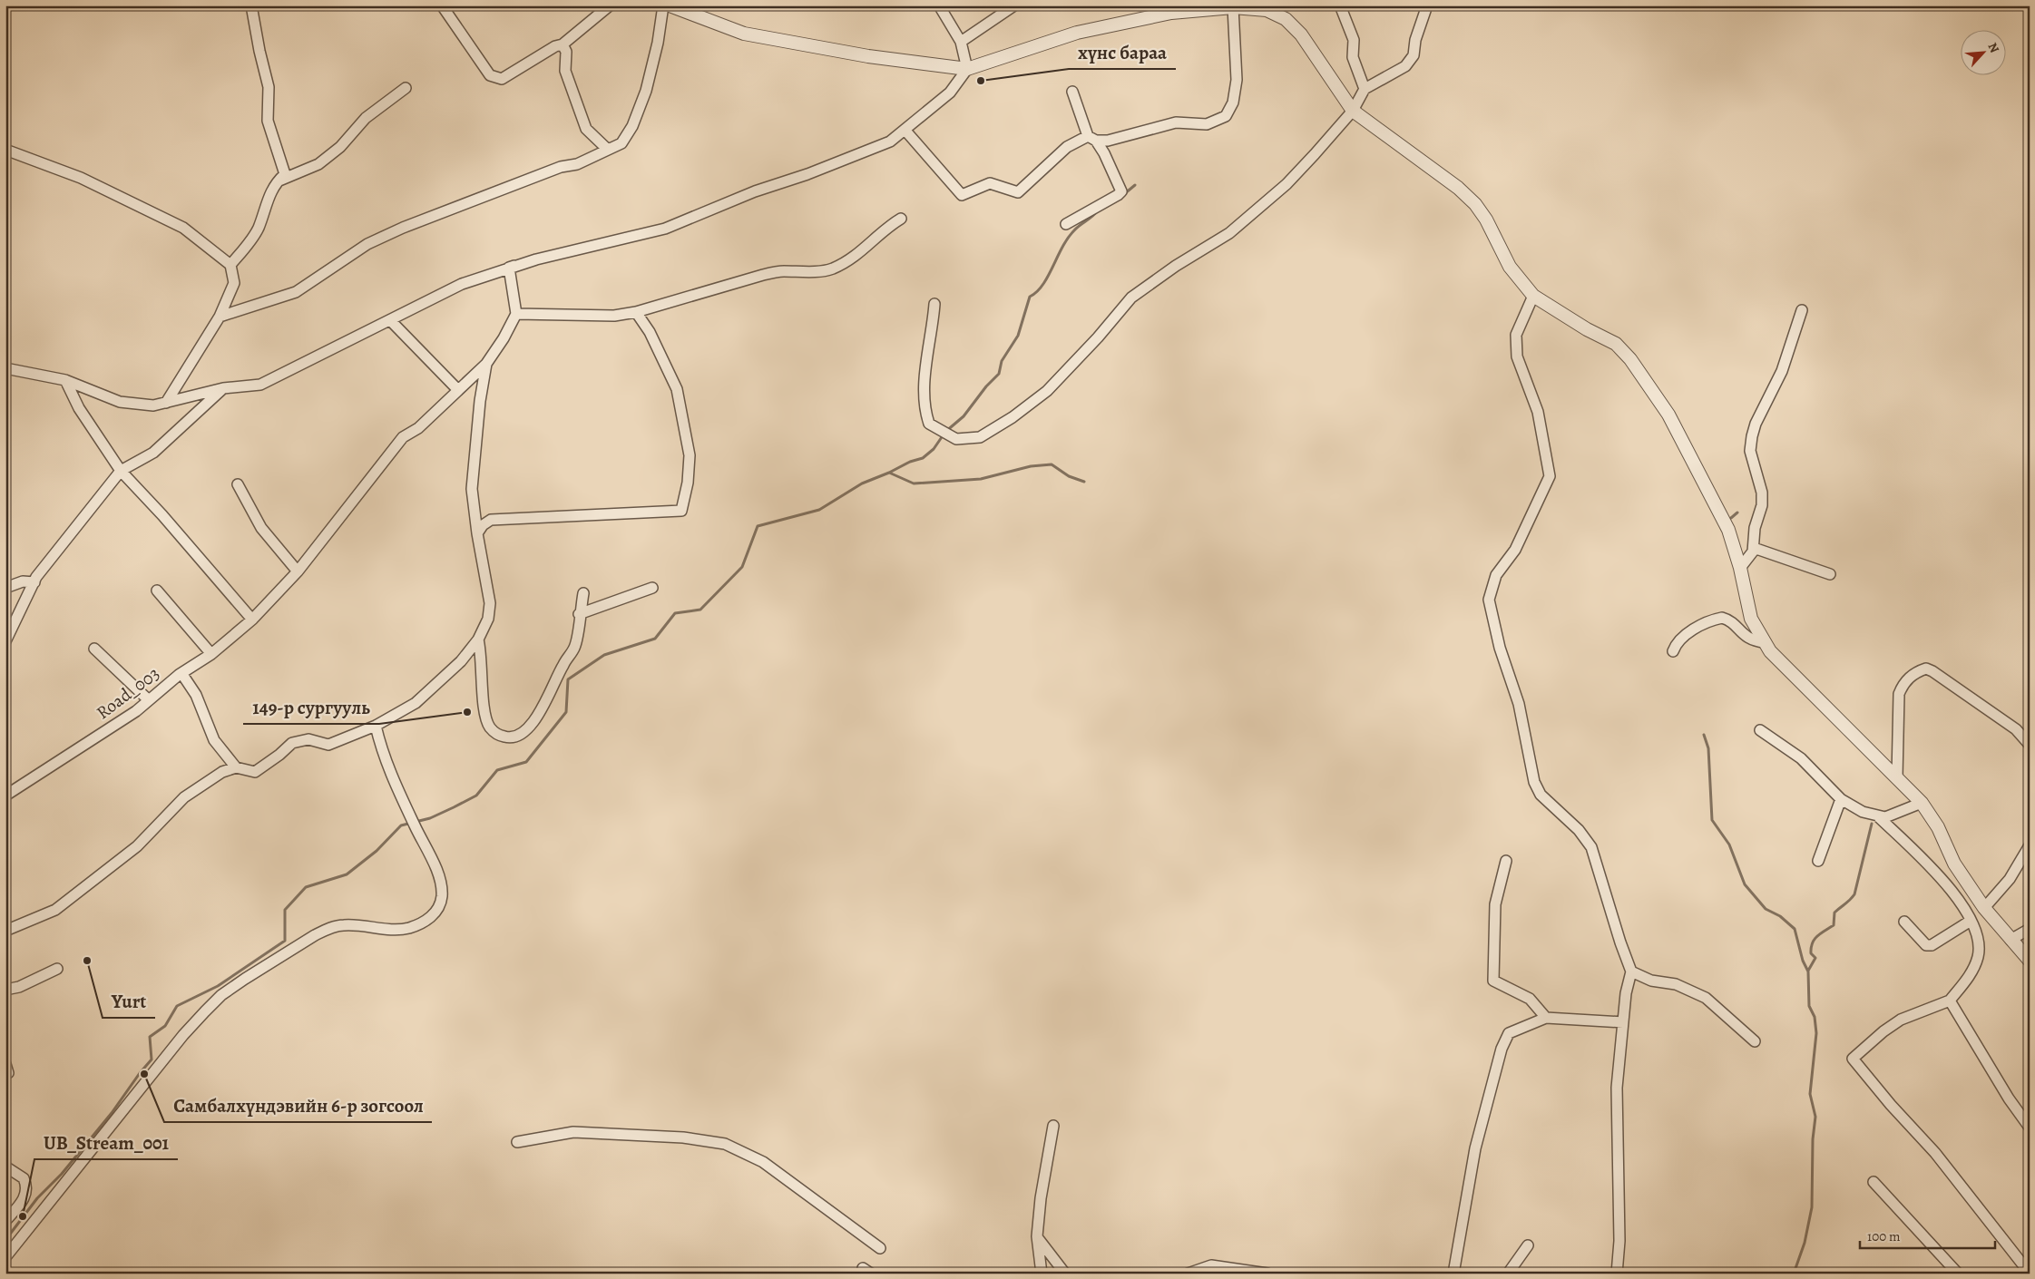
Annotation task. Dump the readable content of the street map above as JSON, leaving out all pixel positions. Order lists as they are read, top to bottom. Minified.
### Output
{"streets":{"street":["Road_003"]},"places":["хүнс бараа","149-р сургууль","Yurt","Самбалхүндэвийн 6-р зогсоол","UB_Stream_001"],"scale_bar":"100 m","north":"top right"}
